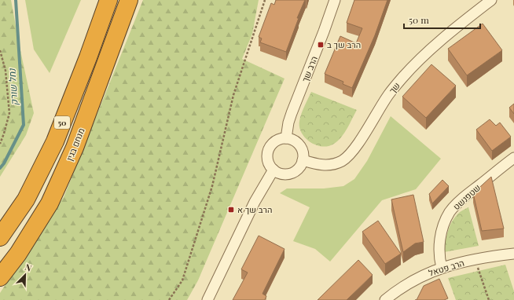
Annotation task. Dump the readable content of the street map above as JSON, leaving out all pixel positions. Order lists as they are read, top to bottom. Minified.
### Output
{"streets":{"highway":["50","מנחם בגין"],"street":["הרב שך","שך","שטפנשט","הרב פטאל"]},"crossings":[["הרב שך","שך"],["שטפנשט","הרב פטאל"]],"water":["נחל שורק"],"places":{"transit":["הרב שך ב","הרב שך א"]},"scale_bar":"50 m","north":"top right"}
